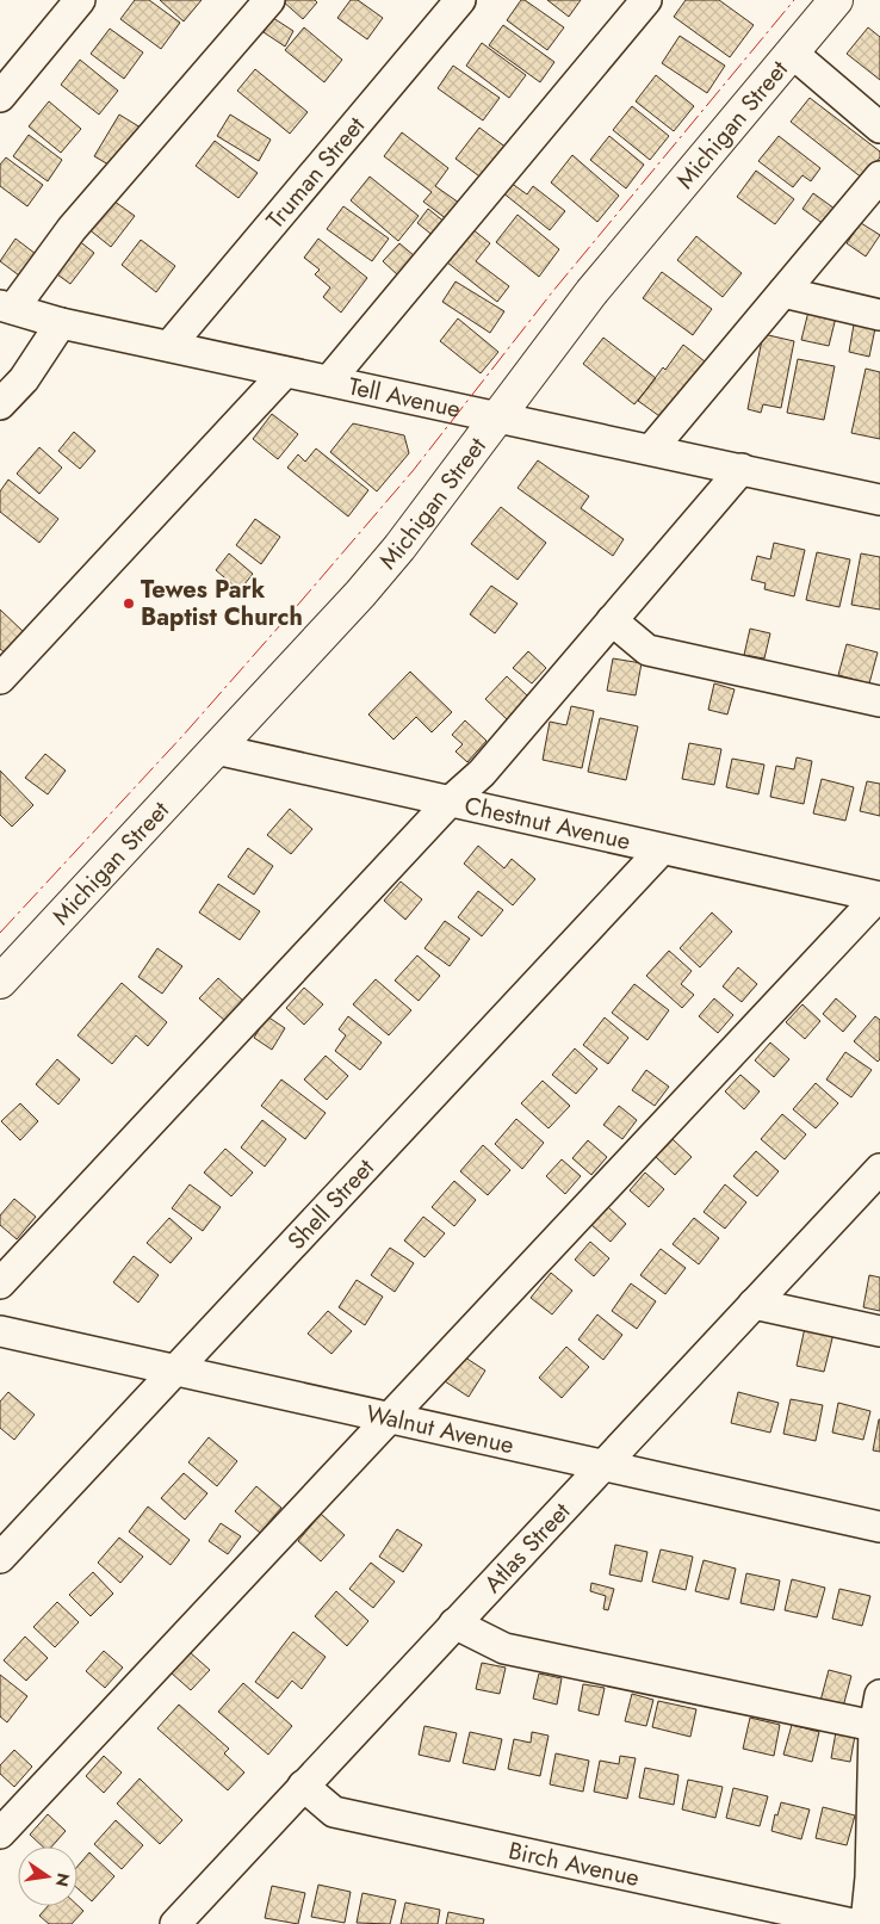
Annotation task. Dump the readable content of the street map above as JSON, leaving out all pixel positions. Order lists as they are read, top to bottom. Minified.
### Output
{"streets":{"main road":["Michigan Street"],"street":["Truman Street","Tell Avenue","Chestnut Avenue","Shell Street","Walnut Avenue","Atlas Street","Birch Avenue"]},"crossings":[["Michigan Street","Tell Avenue"],["Michigan Street","Chestnut Avenue"],["Truman Street","Tell Avenue"],["Chestnut Avenue","Shell Street"],["Shell Street","Walnut Avenue"],["Walnut Avenue","Atlas Street"],["Atlas Street","Birch Avenue"]],"places":["Tewes Park Baptist Church"],"north":"right"}
